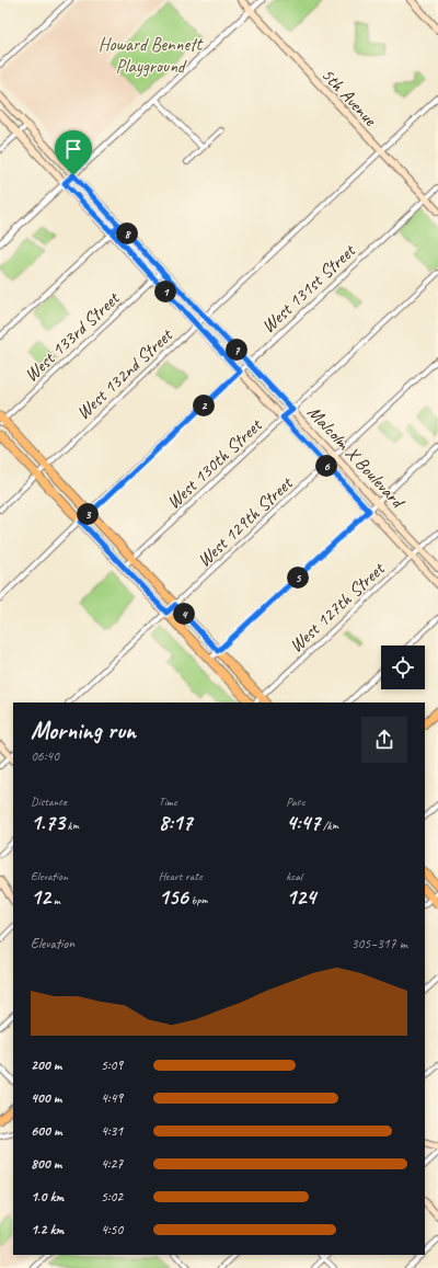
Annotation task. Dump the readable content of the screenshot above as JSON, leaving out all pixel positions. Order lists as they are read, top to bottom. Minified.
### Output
{"streets":{"main road":["5th Avenue","Malcolm X Boulevard"],"street":["West 131st Street","West 133rd Street","West 132nd Street","West 130th Street","West 129th Street","West 127th Street"]},"crossings":[["5th Avenue","West 131st Street"],["5th Avenue","West 132nd Street"],["West 131st Street","Malcolm X Boulevard"],["West 133rd Street","Malcolm X Boulevard"],["West 132nd Street","Malcolm X Boulevard"],["Malcolm X Boulevard","West 130th Street"],["Malcolm X Boulevard","West 129th Street"],["Malcolm X Boulevard","West 127th Street"]],"parks":["Howard Bennett Playground"],"page":{"pins":["8","1","7","2","6","3","5","4"],"heading":["Morning run","06:40"],"stats":[["Distance","1.73 km"],["Time","8:17"],["Pace","4:47 /km"],["Elevation","12 m"],["Heart rate","156 bpm"],["kcal","124"]],"chart":["Elevation","305–317 m"],"list":[{"name":"200 m","note":"5:09"},{"name":"400 m","note":"4:49"},{"name":"600 m","note":"4:31"},{"name":"800 m","note":"4:27"},{"name":"1.0 km","note":"5:02"},{"name":"1.2 km","note":"4:50"}]}}
